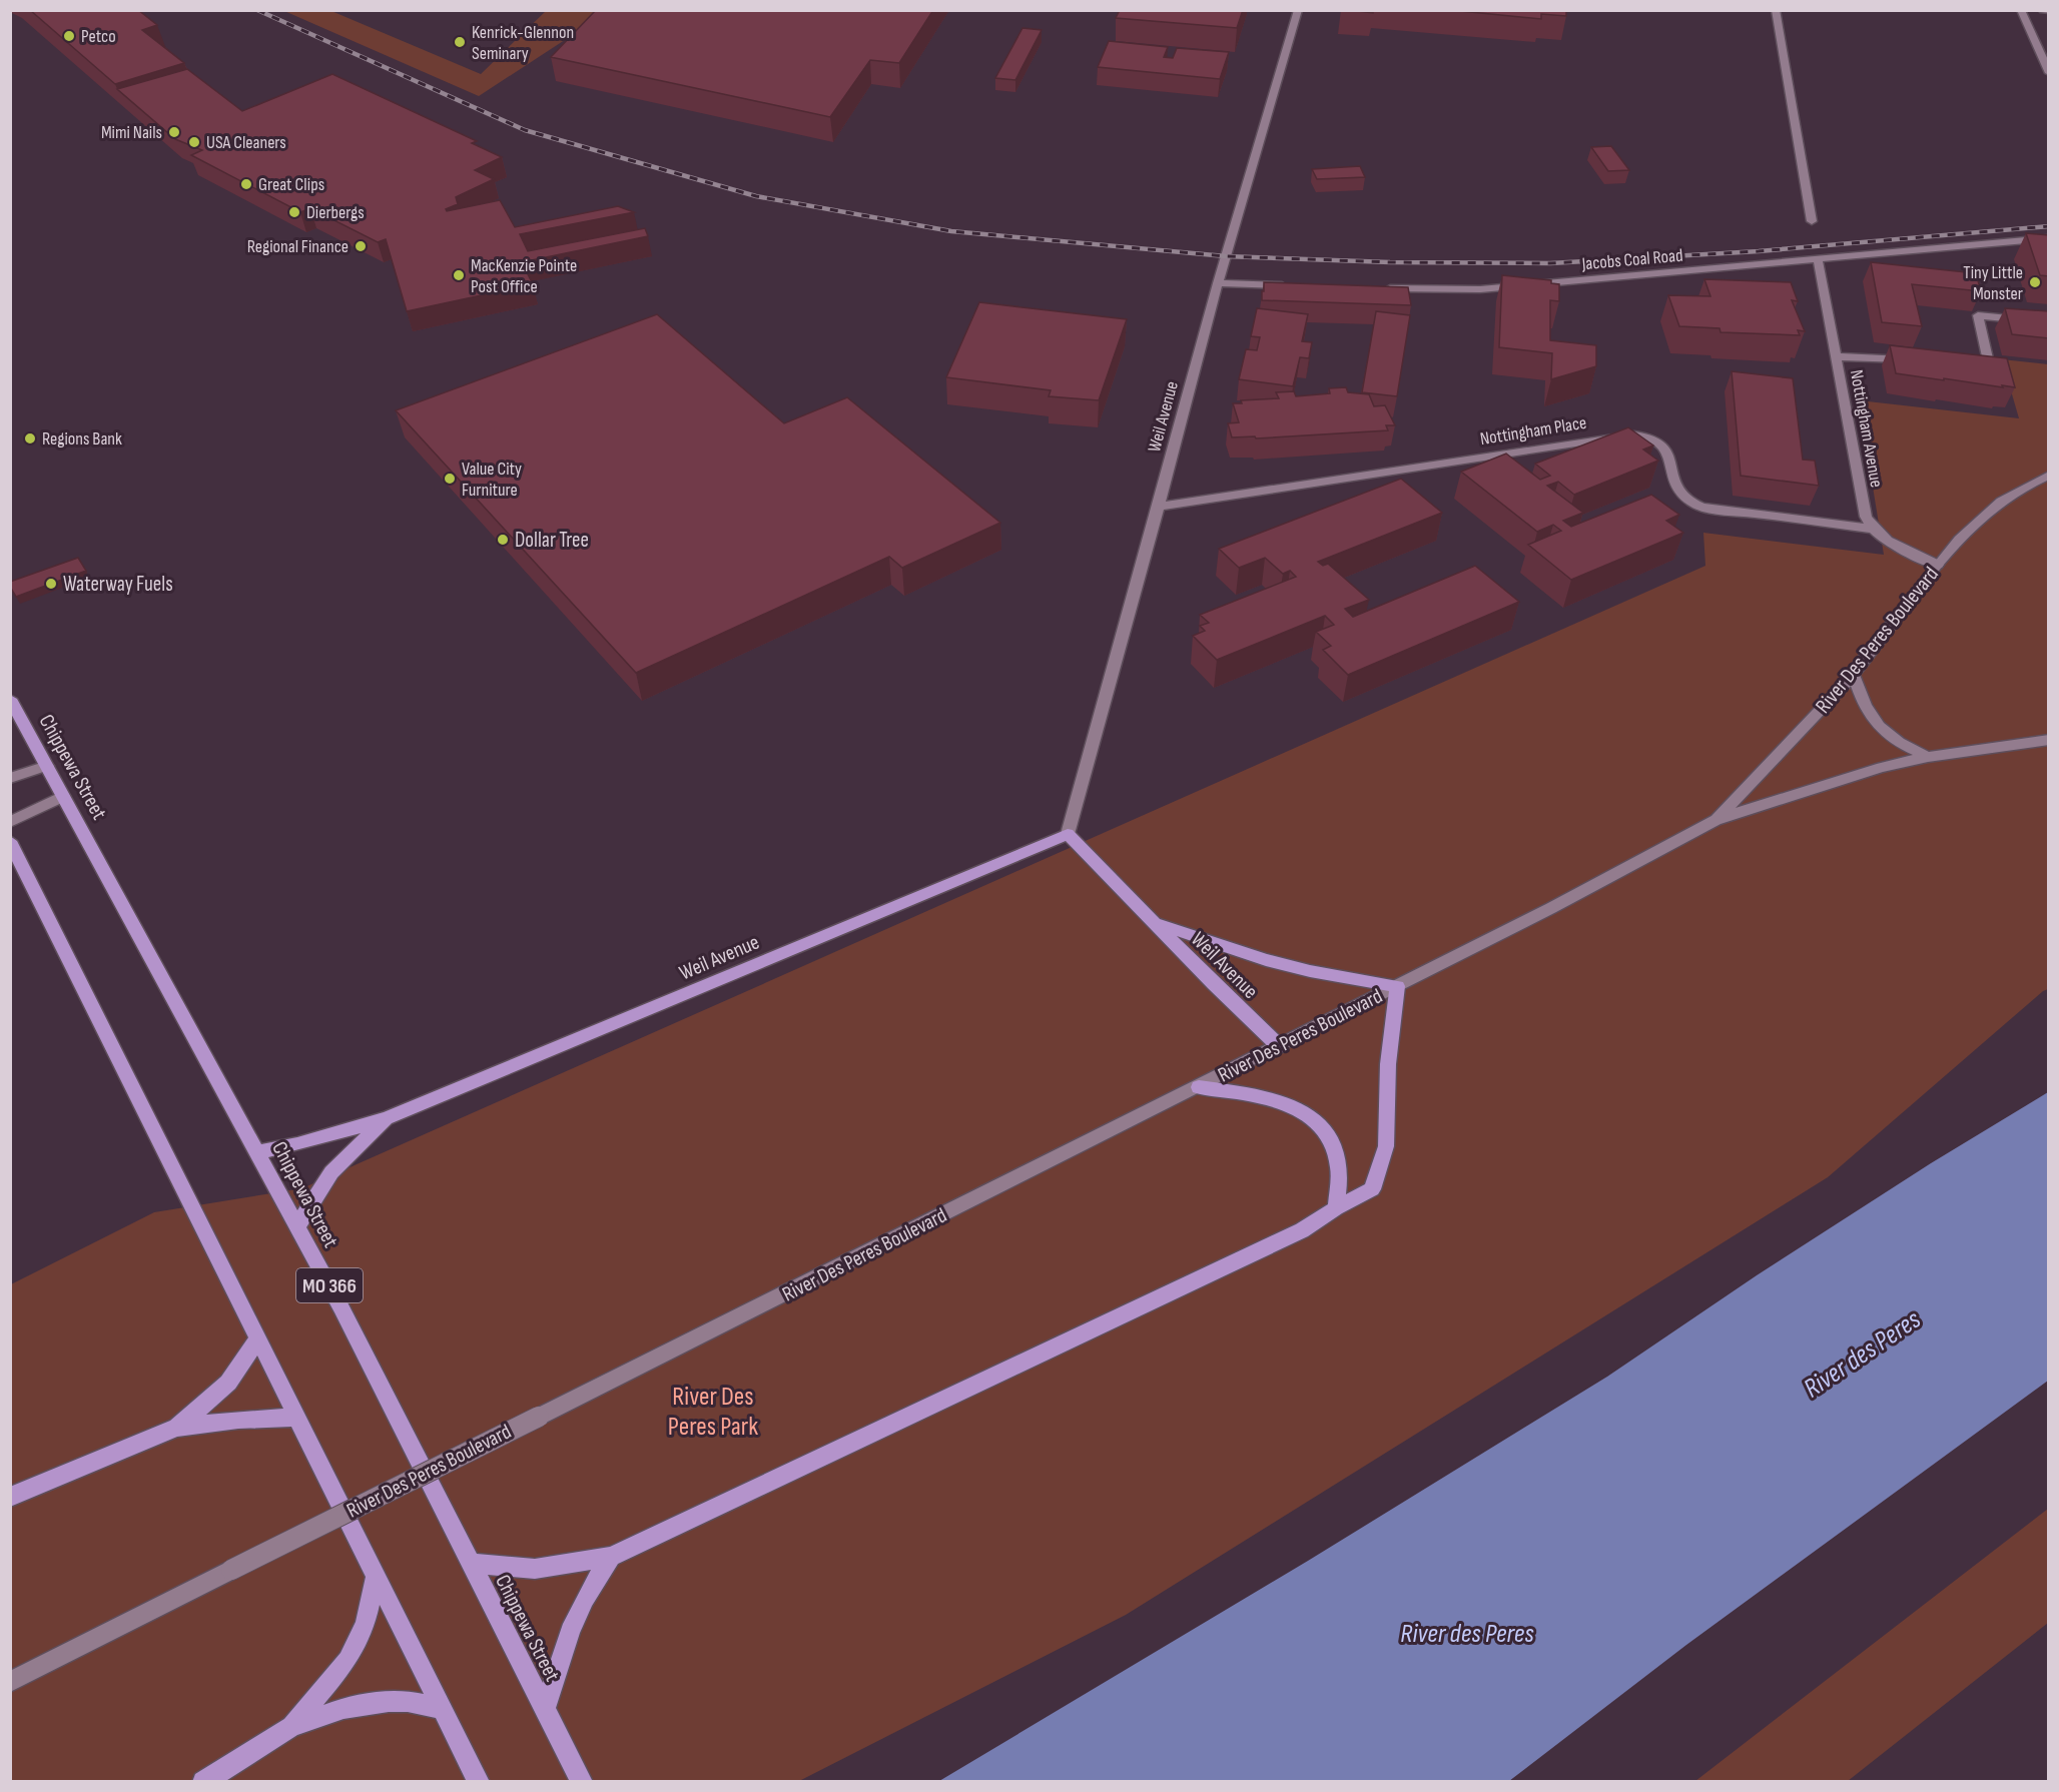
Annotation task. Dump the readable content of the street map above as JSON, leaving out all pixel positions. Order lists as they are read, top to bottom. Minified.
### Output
{"streets":{"main road":["Weil Avenue","Chippewa Street","MO 366"],"street":["Jacobs Coal Road","Nottingham Avenue","Nottingham Place","River Des Peres Boulevard"]},"crossings":[["Jacobs Coal Road","Nottingham Avenue"],["Weil Avenue","Nottingham Place"],["Weil Avenue","River Des Peres Boulevard"],["Weil Avenue","Chippewa Street"],["Nottingham Avenue","Nottingham Place"]],"water":["River des Peres"],"parks":["River Des Peres Park"],"places":["Petco","Kenrick-Glennon Seminary","Mimi Nails","USA Cleaners","Great Clips","Dierbergs","Regional Finance","MacKenzie Pointe Post Office","Tiny Little Monster","Regions Bank","Value City Furniture","Dollar Tree","Waterway Fuels"]}
